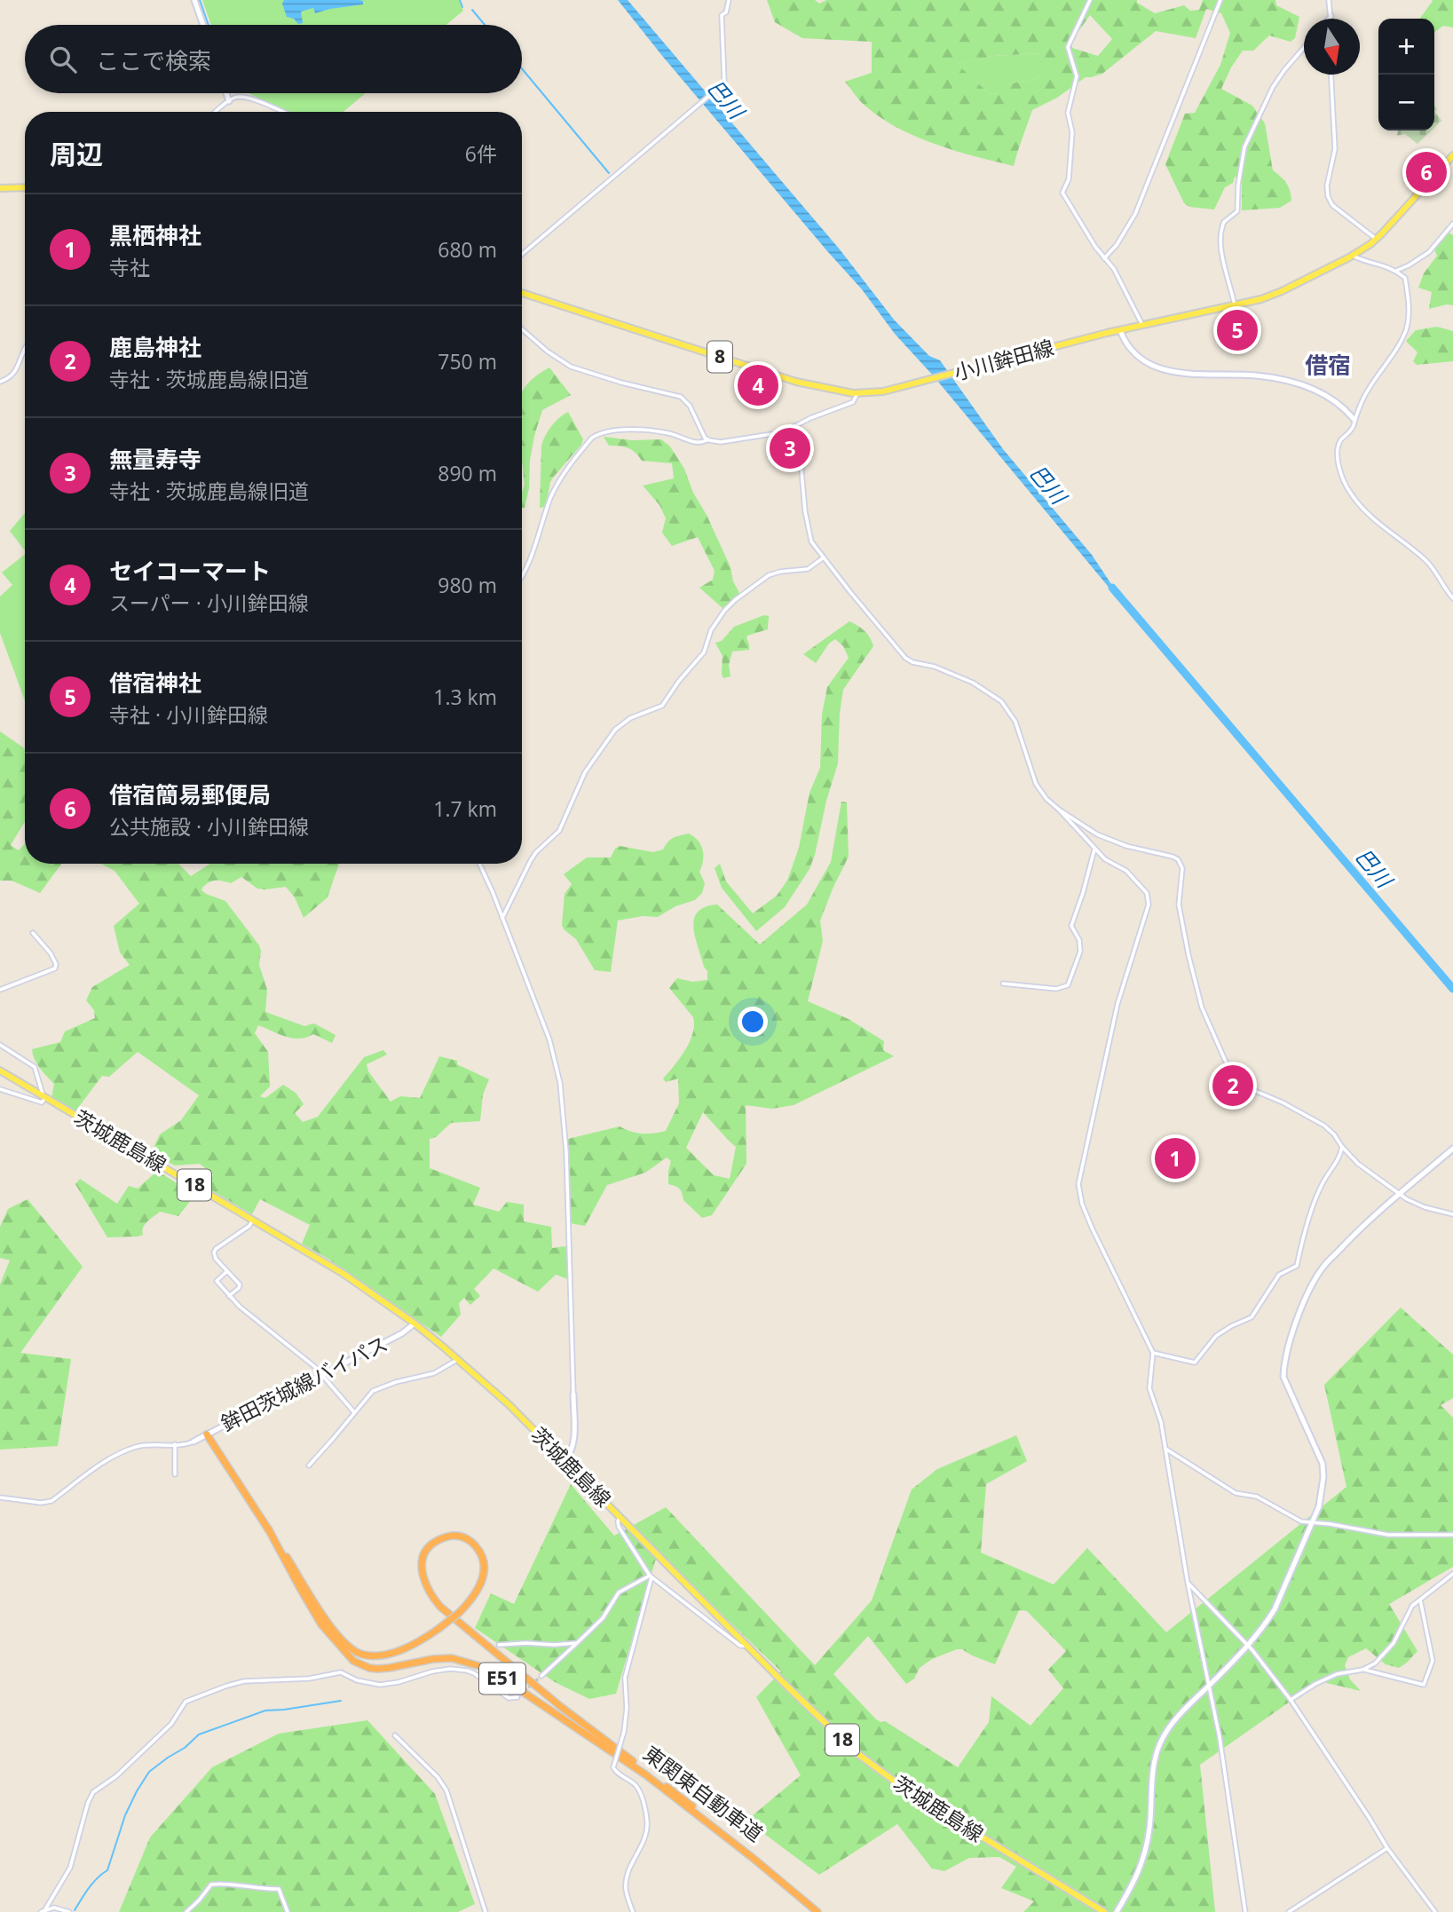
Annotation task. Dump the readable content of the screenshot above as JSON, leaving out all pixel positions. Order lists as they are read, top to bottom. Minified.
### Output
{"streets":{"highway":["E51","東関東自動車道"],"main road":["8","小川鉾田線","茨城鹿島線","18"],"street":["鉾田茨城線バイパス"]},"crossings":[["茨城鹿島線","鉾田茨城線バイパス"]],"districts":["借宿"],"water":["巴川"],"north":"bottom","page":{"map_buttons":["+","−"],"search":"ここで検索","heading":["周辺","6件"],"pins":["6","5","4","3","2","1"],"list":[{"mark":"1","name":"黒栖神社","note":"寺社","value":"680 m"},{"mark":"2","name":"鹿島神社","note":"寺社 · 茨城鹿島線旧道","value":"750 m"},{"mark":"3","name":"無量寿寺","note":"寺社 · 茨城鹿島線旧道","value":"890 m"},{"mark":"4","name":"セイコーマート","note":"スーパー · 小川鉾田線","value":"980 m"},{"mark":"5","name":"借宿神社","note":"寺社 · 小川鉾田線","value":"1.3 km"},{"mark":"6","name":"借宿簡易郵便局","note":"公共施設 · 小川鉾田線","value":"1.7 km"}]}}
